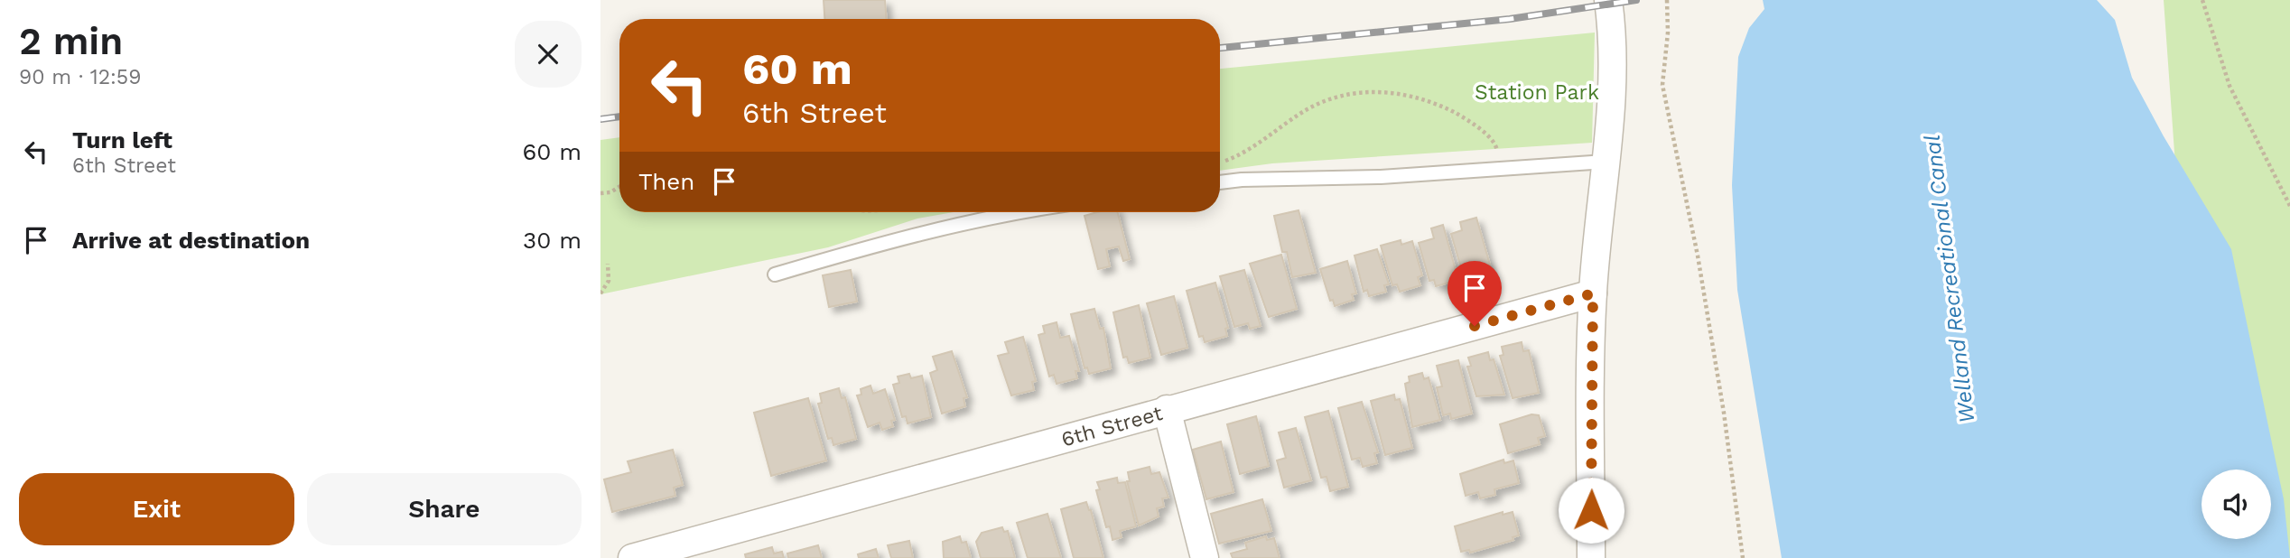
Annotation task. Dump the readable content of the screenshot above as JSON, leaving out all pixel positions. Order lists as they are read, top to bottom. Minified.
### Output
{"streets":{"street":["6th Street"]},"water":["Welland Recreational Canal"],"parks":["Station Park"],"page":{"heading":["2 min","90 m · 12:59"],"turn":["60 m","6th Street"],"list":[{"name":"Turn left","note":"6th Street","value":"60 m"},{"name":"Arrive at destination","value":"30 m"}],"then":"Then","buttons":["Exit","Share"]}}
